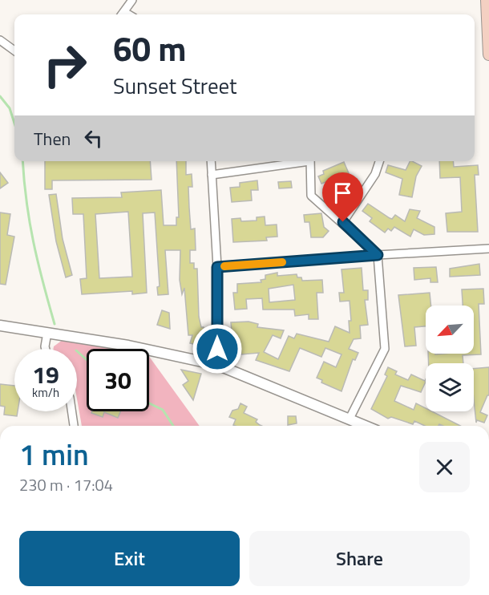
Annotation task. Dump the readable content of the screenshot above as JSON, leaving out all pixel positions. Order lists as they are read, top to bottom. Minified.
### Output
{"north":"bottom left","page":{"turn":["60 m","Sunset Street"],"then":"Then","speed":"19 km/h","limit":"30","heading":["1 min","230 m · 17:04"],"buttons":["Exit","Share"]}}
